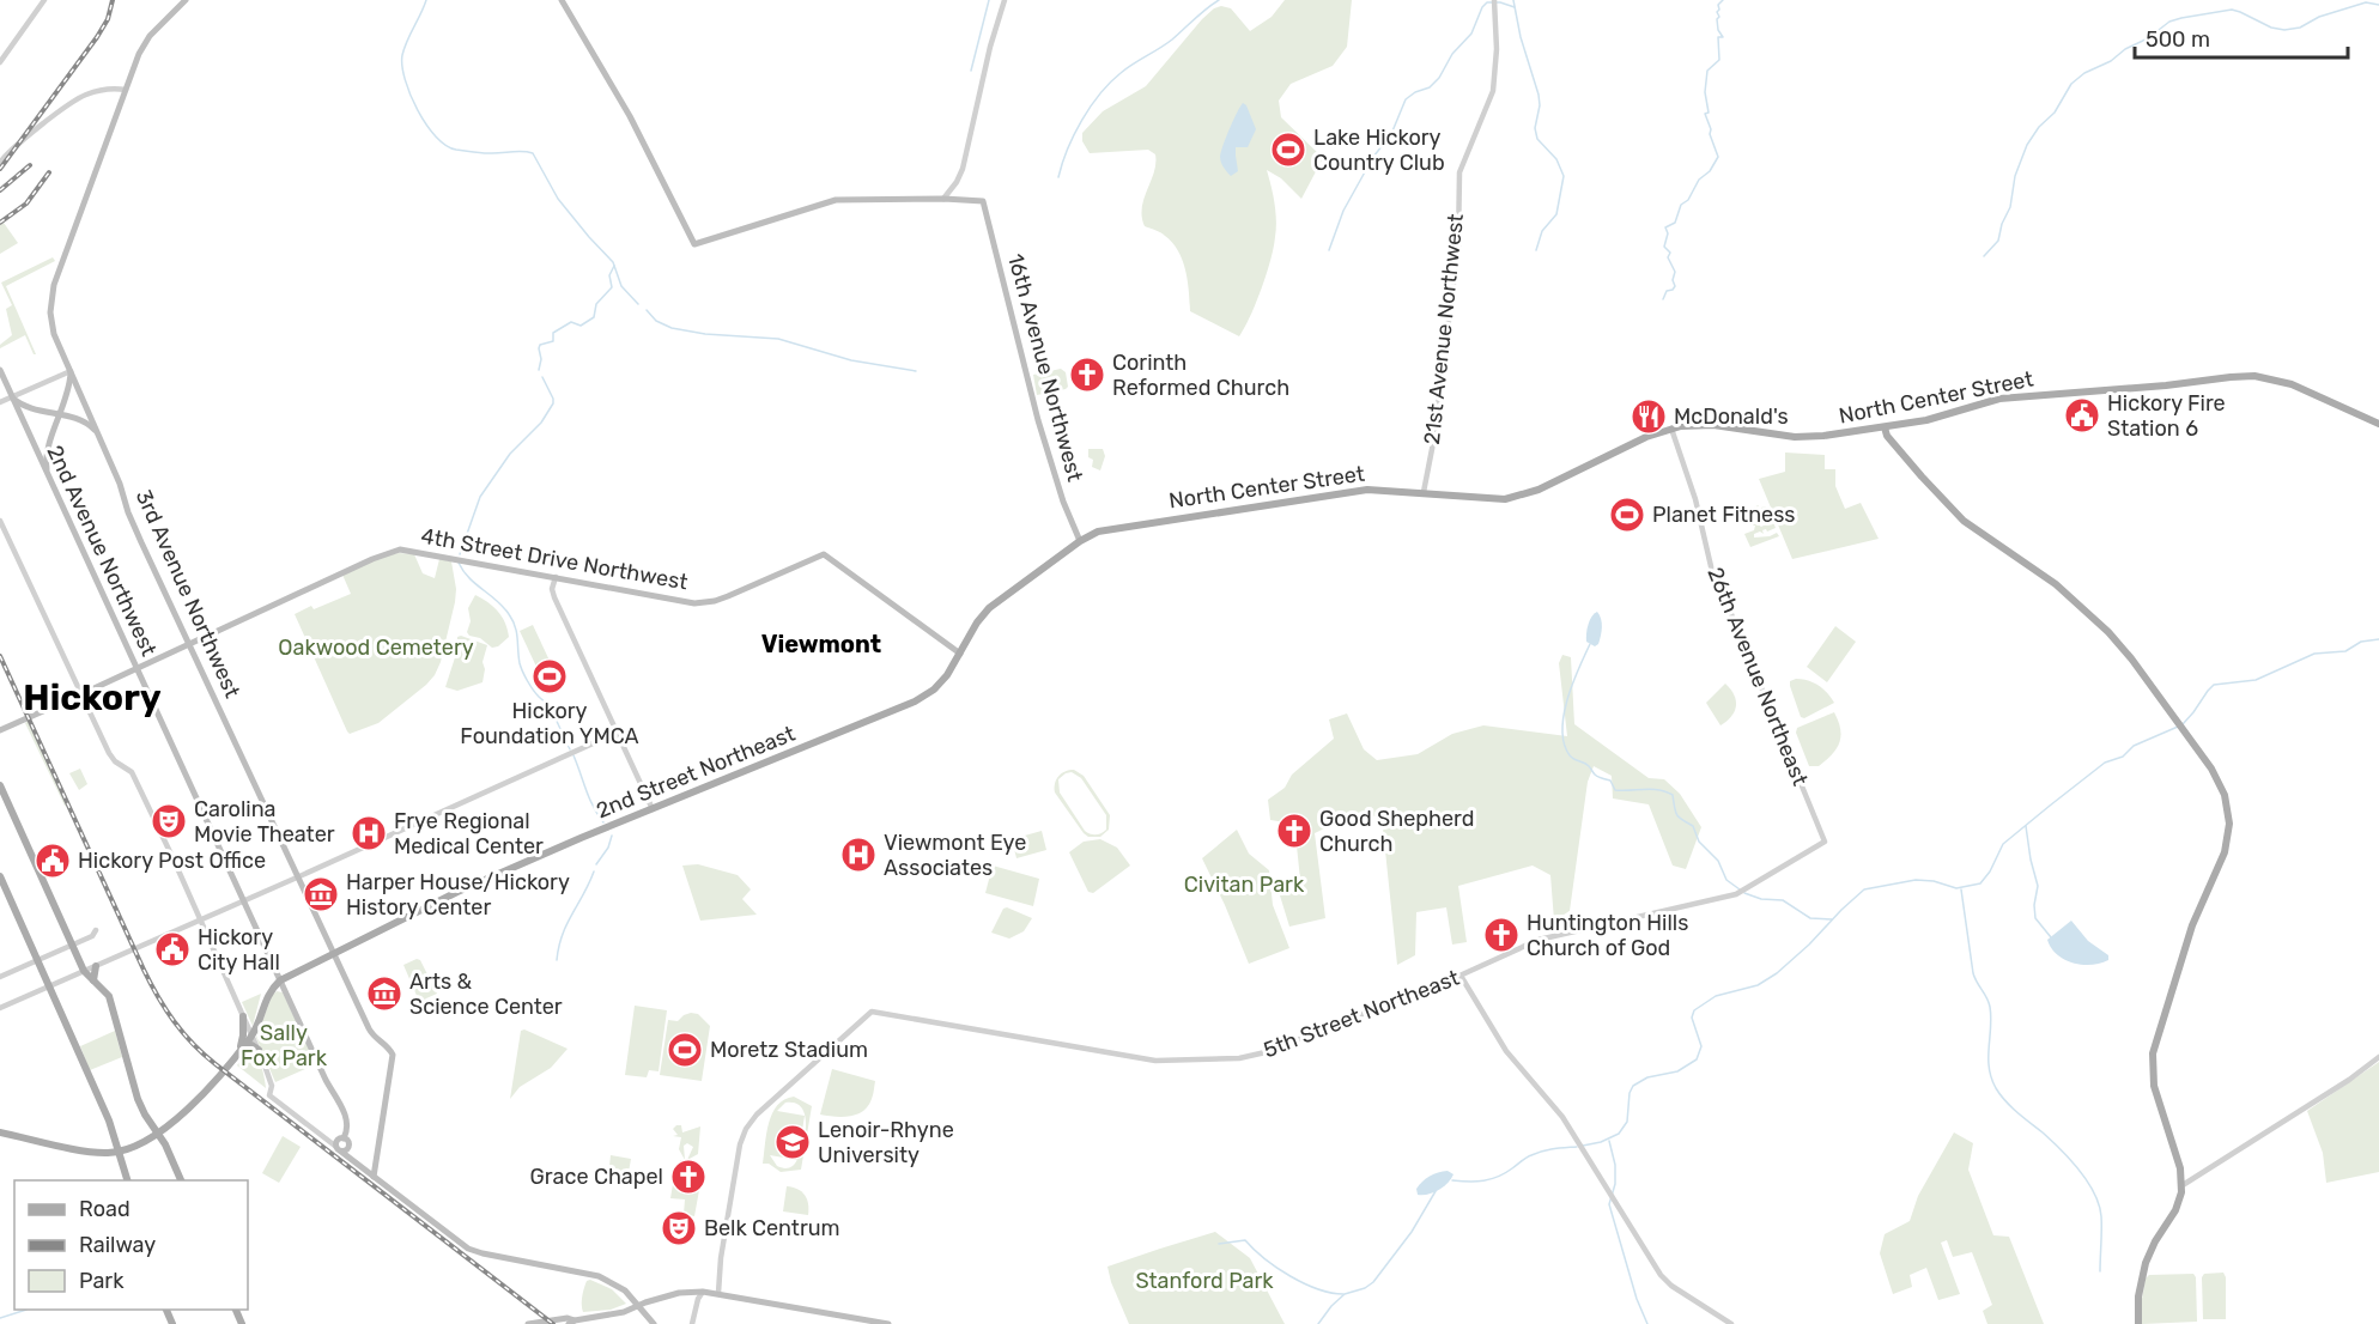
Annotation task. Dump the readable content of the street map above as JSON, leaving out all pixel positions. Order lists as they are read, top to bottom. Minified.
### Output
{"streets":{"main road":["16th Avenue Northwest","North Center Street","2nd Avenue Northwest","4th Street Drive Northwest","3rd Avenue Northwest","2nd Street Northeast"],"street":["21st Avenue Northwest","26th Avenue Northeast","5th Street Northeast"]},"crossings":[["21st Avenue Northwest","North Center Street"],["16th Avenue Northwest","North Center Street"],["16th Avenue Northwest","2nd Street Northeast"],["North Center Street","26th Avenue Northeast"],["North Center Street","2nd Street Northeast"],["2nd Avenue Northwest","3rd Avenue Northwest"],["2nd Avenue Northwest","2nd Street Northeast"],["4th Street Drive Northwest","3rd Avenue Northwest"],["4th Street Drive Northwest","2nd Street Northeast"],["3rd Avenue Northwest","2nd Street Northeast"],["26th Avenue Northeast","5th Street Northeast"]],"districts":["Viewmont","Hickory"],"parks":["Oakwood Cemetery","Civitan Park","Sally Fox Park","Stanford Park"],"places":{"sports":["Lake Hickory Country Club","Planet Fitness","Hickory Foundation YMCA","Moretz Stadium"],"church":["Corinth Reformed Church","Good Shepherd Church","Huntington Hills Church of God","Grace Chapel"],"public building":["Hickory Fire Station 6","Hickory Post Office","Hickory City Hall"],"restaurant":["McDonald's"],"theatre":["Carolina Movie Theater","Belk Centrum"],"hospital":["Frye Regional Medical Center","Viewmont Eye Associates"],"museum":["Harper House/Hickory History Center","Arts & Science Center"],"school or university":["Lenoir-Rhyne University"]},"legend":["Road","Railway","Park"],"scale_bar":"500 m"}
